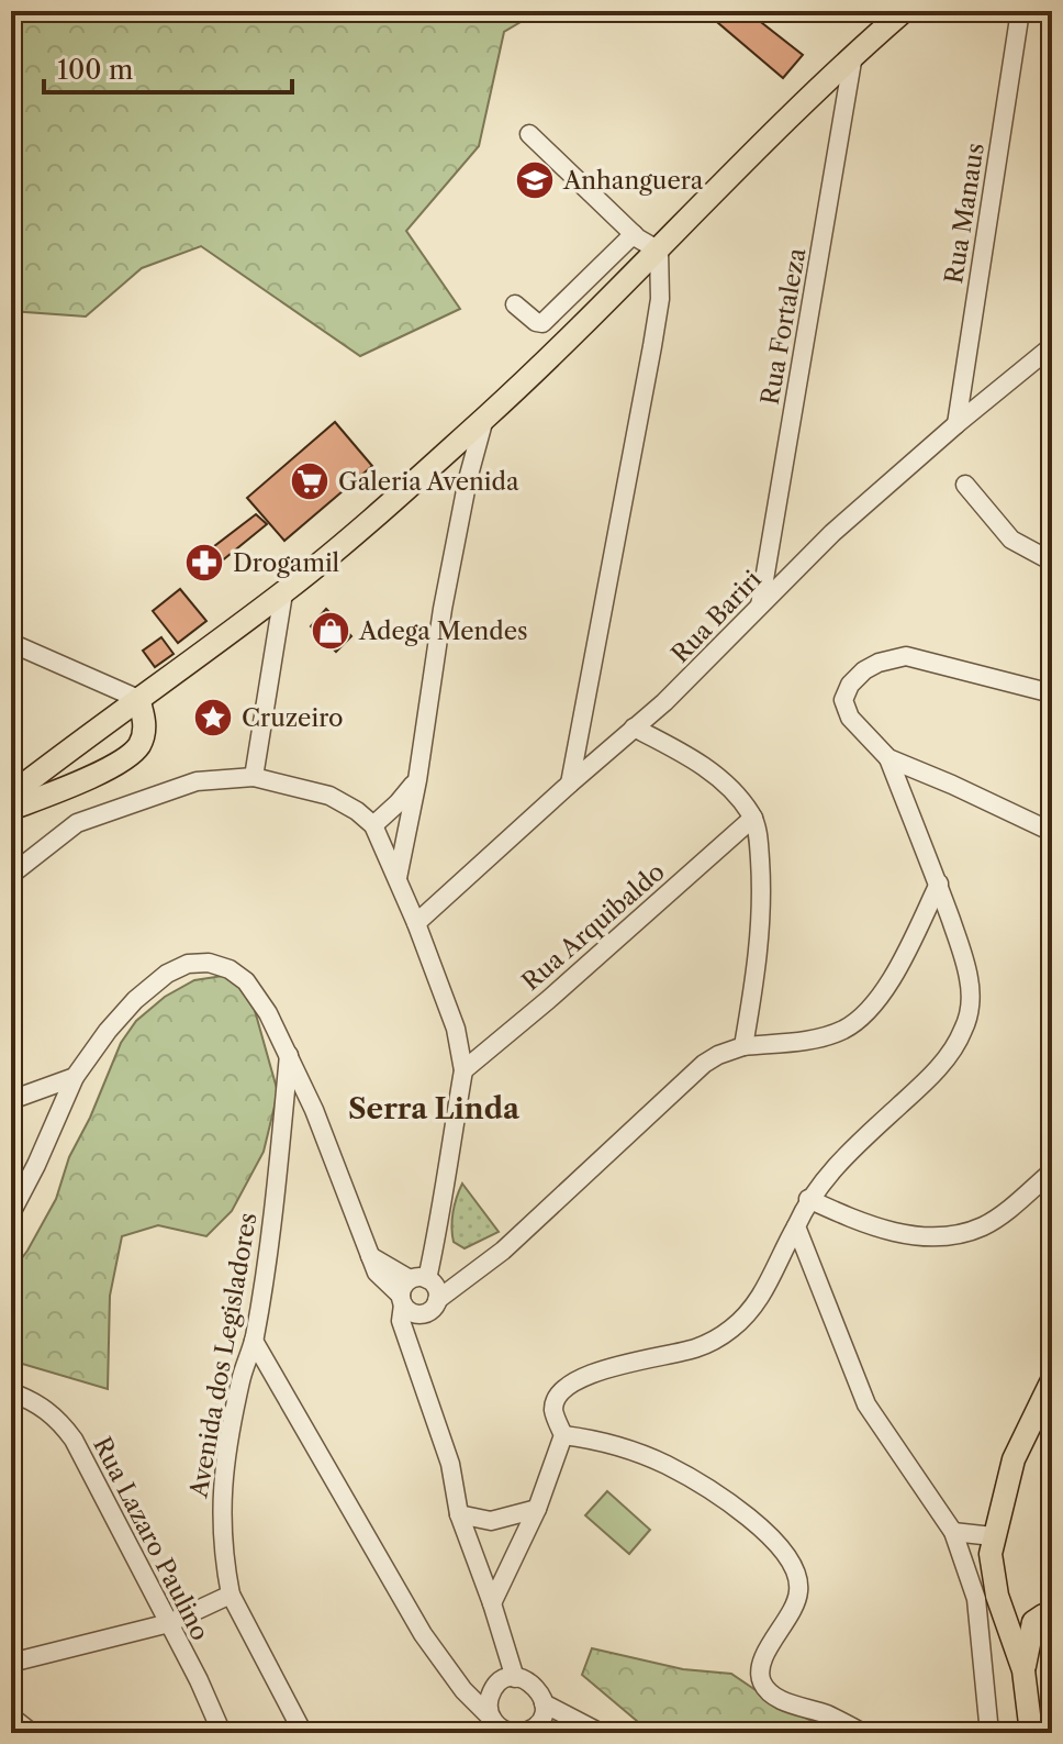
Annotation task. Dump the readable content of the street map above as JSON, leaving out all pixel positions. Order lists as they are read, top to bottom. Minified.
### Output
{"streets":{"street":["Rua Manaus","Rua Fortaleza","Rua Bariri","Rua Arquibaldo","Avenida dos Legisladores","Rua Lazaro Paulino"]},"crossings":[["Rua Manaus","Rua Bariri"],["Rua Fortaleza","Rua Bariri"]],"districts":["Serra Linda"],"places":{"school or university":["Anhanguera"],"supermarket":["Galeria Avenida"],"pharmacy":["Drogamil"],"shop":["Adega Mendes"],"place":["Cruzeiro"]},"scale_bar":"100 m"}
